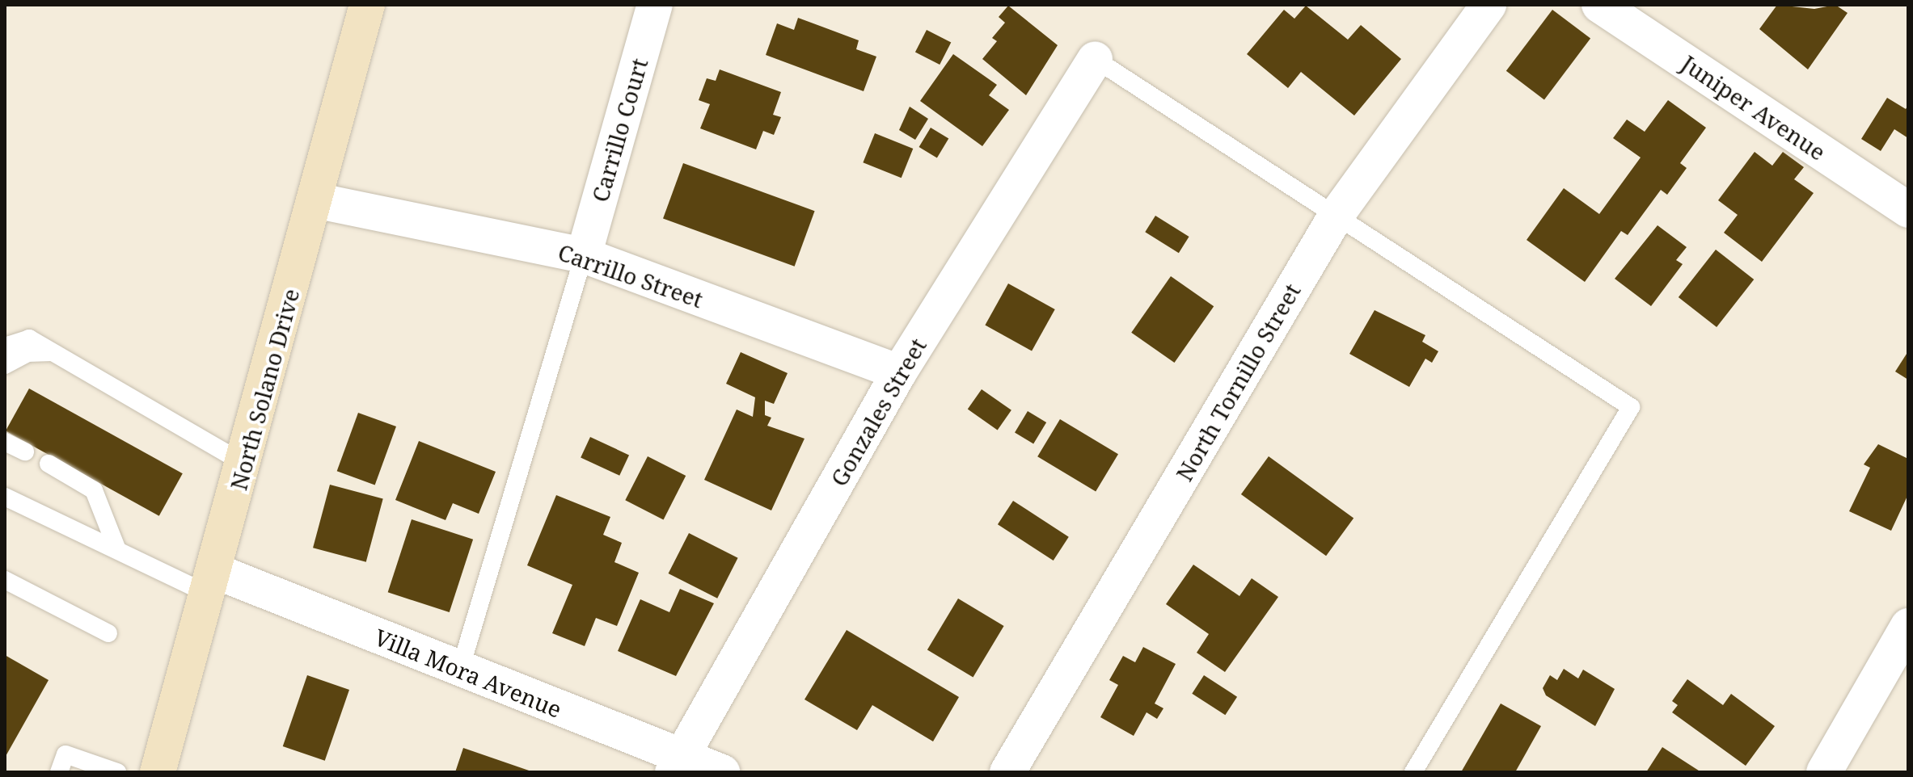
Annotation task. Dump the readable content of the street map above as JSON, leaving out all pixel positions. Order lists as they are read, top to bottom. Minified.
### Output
{"streets":{"main road":["North Solano Drive"],"street":["Juniper Avenue","Carrillo Court","Carrillo Street","North Tornillo Street","Gonzales Street","Villa Mora Avenue"]},"crossings":[["Carrillo Court","Carrillo Street"],["Carrillo Street","North Solano Drive"],["Carrillo Street","Gonzales Street"],["North Solano Drive","Villa Mora Avenue"],["Gonzales Street","Villa Mora Avenue"]]}
